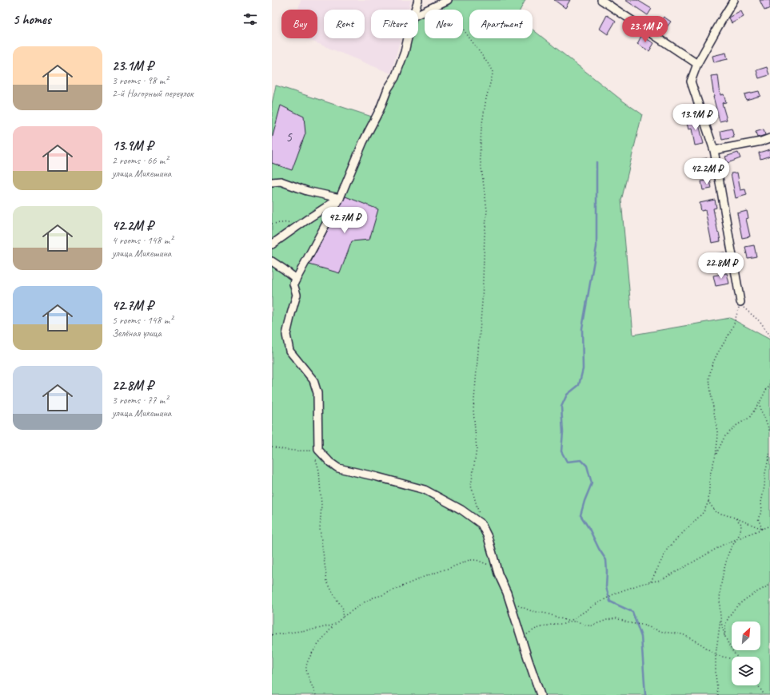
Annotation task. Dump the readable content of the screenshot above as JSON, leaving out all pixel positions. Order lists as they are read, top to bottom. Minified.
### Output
{"house_numbers":["5"],"north":"top right","page":{"heading":"5 homes","chip":["Buy","Rent","Filters","New","Apartment"],"price":["23.1M ₽","13.9M ₽","42.2M ₽","42.7M ₽","22.8M ₽"],"list":[{"name":"23.1M ₽","note":"3 rooms · 98 m² · 2-й Нагорный переулок"},{"name":"13.9M ₽","note":"2 rooms · 66 m² · улица Микешина"},{"name":"42.2M ₽","note":"4 rooms · 148 m² · улица Микешина"},{"name":"42.7M ₽","note":"5 rooms · 148 m² · Зелёная улица"},{"name":"22.8M ₽","note":"3 rooms · 77 m² · улица Микешина"}]}}
